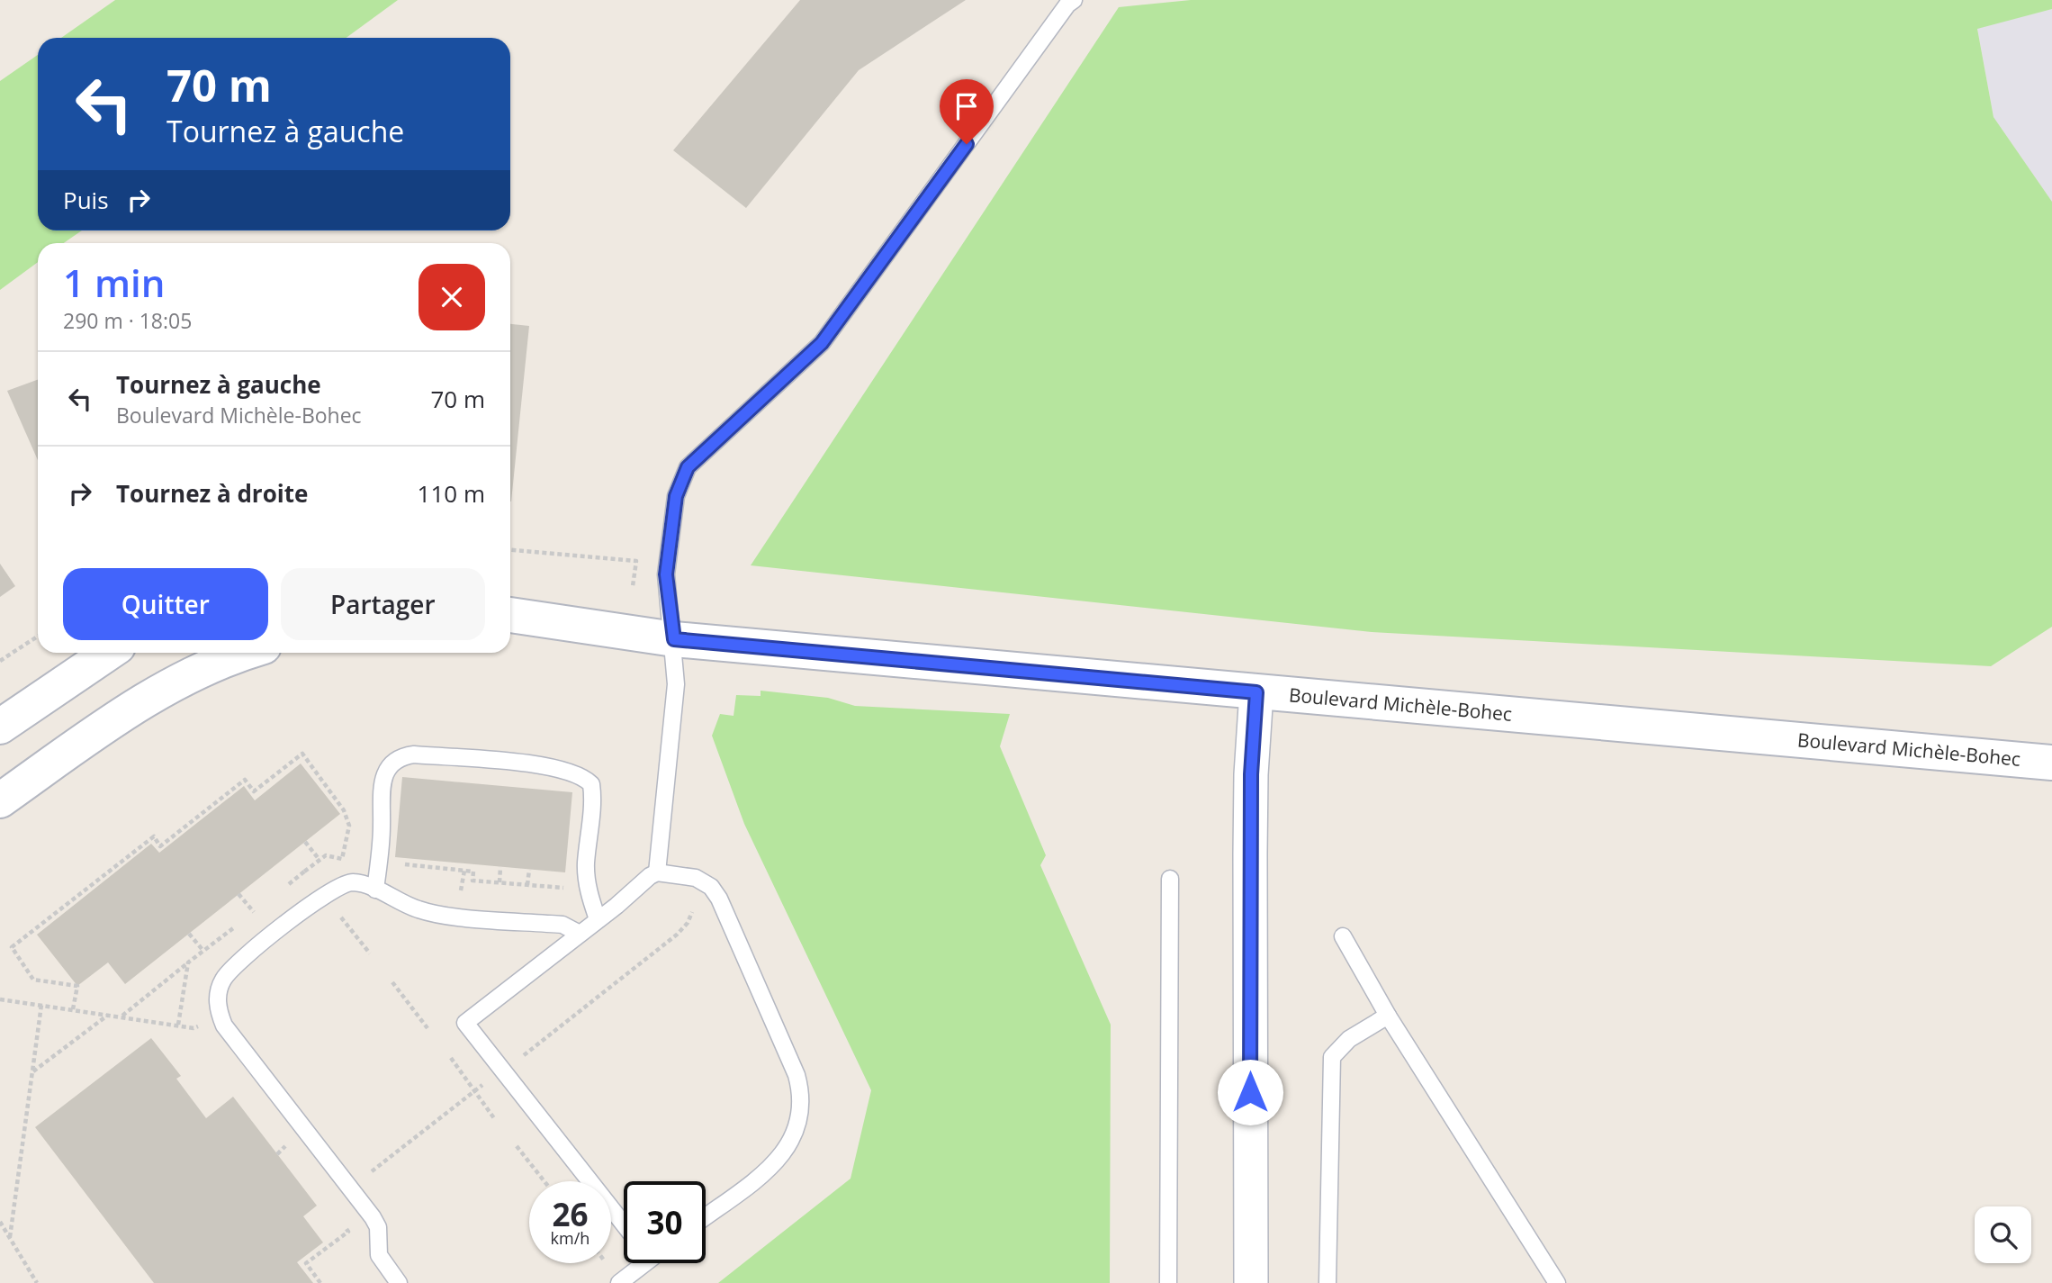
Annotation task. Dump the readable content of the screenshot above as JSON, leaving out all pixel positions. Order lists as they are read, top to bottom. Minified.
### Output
{"streets":{"street":["Boulevard Michèle-Bohec"]},"page":{"turn":["70 m","Tournez à gauche"],"then":"Puis","heading":["1 min","290 m · 18:05"],"list":[{"name":"Tournez à gauche","note":"Boulevard Michèle-Bohec","value":"70 m"},{"name":"Tournez à droite","value":"110 m"}],"buttons":["Quitter","Partager"],"speed":"26 km/h","limit":"30"}}
